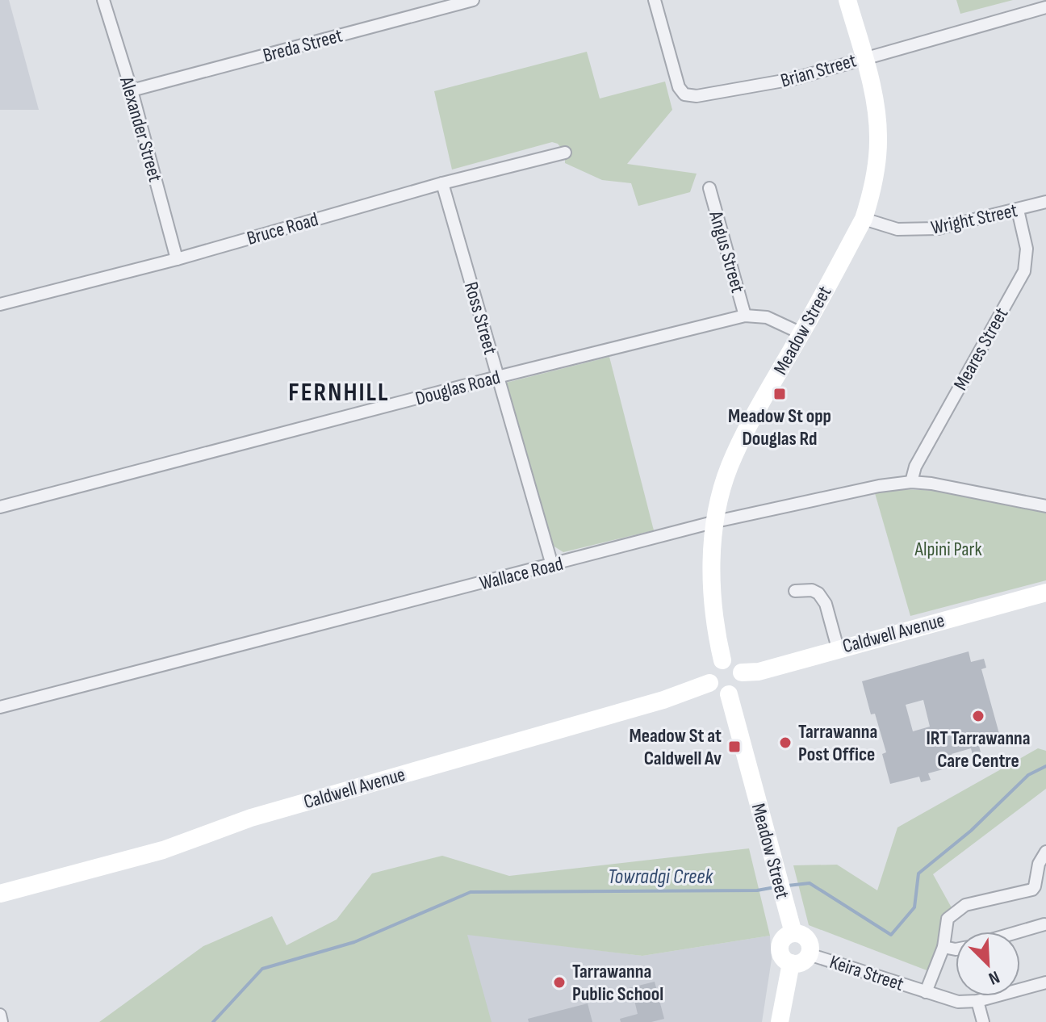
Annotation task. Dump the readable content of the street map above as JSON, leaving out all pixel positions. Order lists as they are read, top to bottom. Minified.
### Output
{"streets":{"main road":["Meadow Street","Caldwell Avenue"],"street":["Breda Street","Brian Street","Alexander Street","Wright Street","Bruce Road","Angus Street","Ross Street","Meares Street","Douglas Road","Wallace Road","Keira Street"]},"crossings":[["Breda Street","Alexander Street"],["Brian Street","Meadow Street"],["Alexander Street","Bruce Road"],["Wright Street","Meadow Street"],["Wright Street","Meares Street"],["Bruce Road","Ross Street"],["Angus Street","Douglas Road"],["Ross Street","Douglas Road"],["Ross Street","Wallace Road"],["Meadow Street","Douglas Road"],["Meadow Street","Wallace Road"],["Meadow Street","Caldwell Avenue"],["Meadow Street","Keira Street"],["Meares Street","Wallace Road"]],"districts":["FERNHILL"],"water":["Towradgi Creek"],"parks":["Alpini Park"],"places":{"transit":["Meadow St opp Douglas Rd","Meadow St at Caldwell Av"],"other":["IRT Tarrawanna Care Centre","Tarrawanna Post Office","Tarrawanna Public School"]},"north":"bottom right"}
